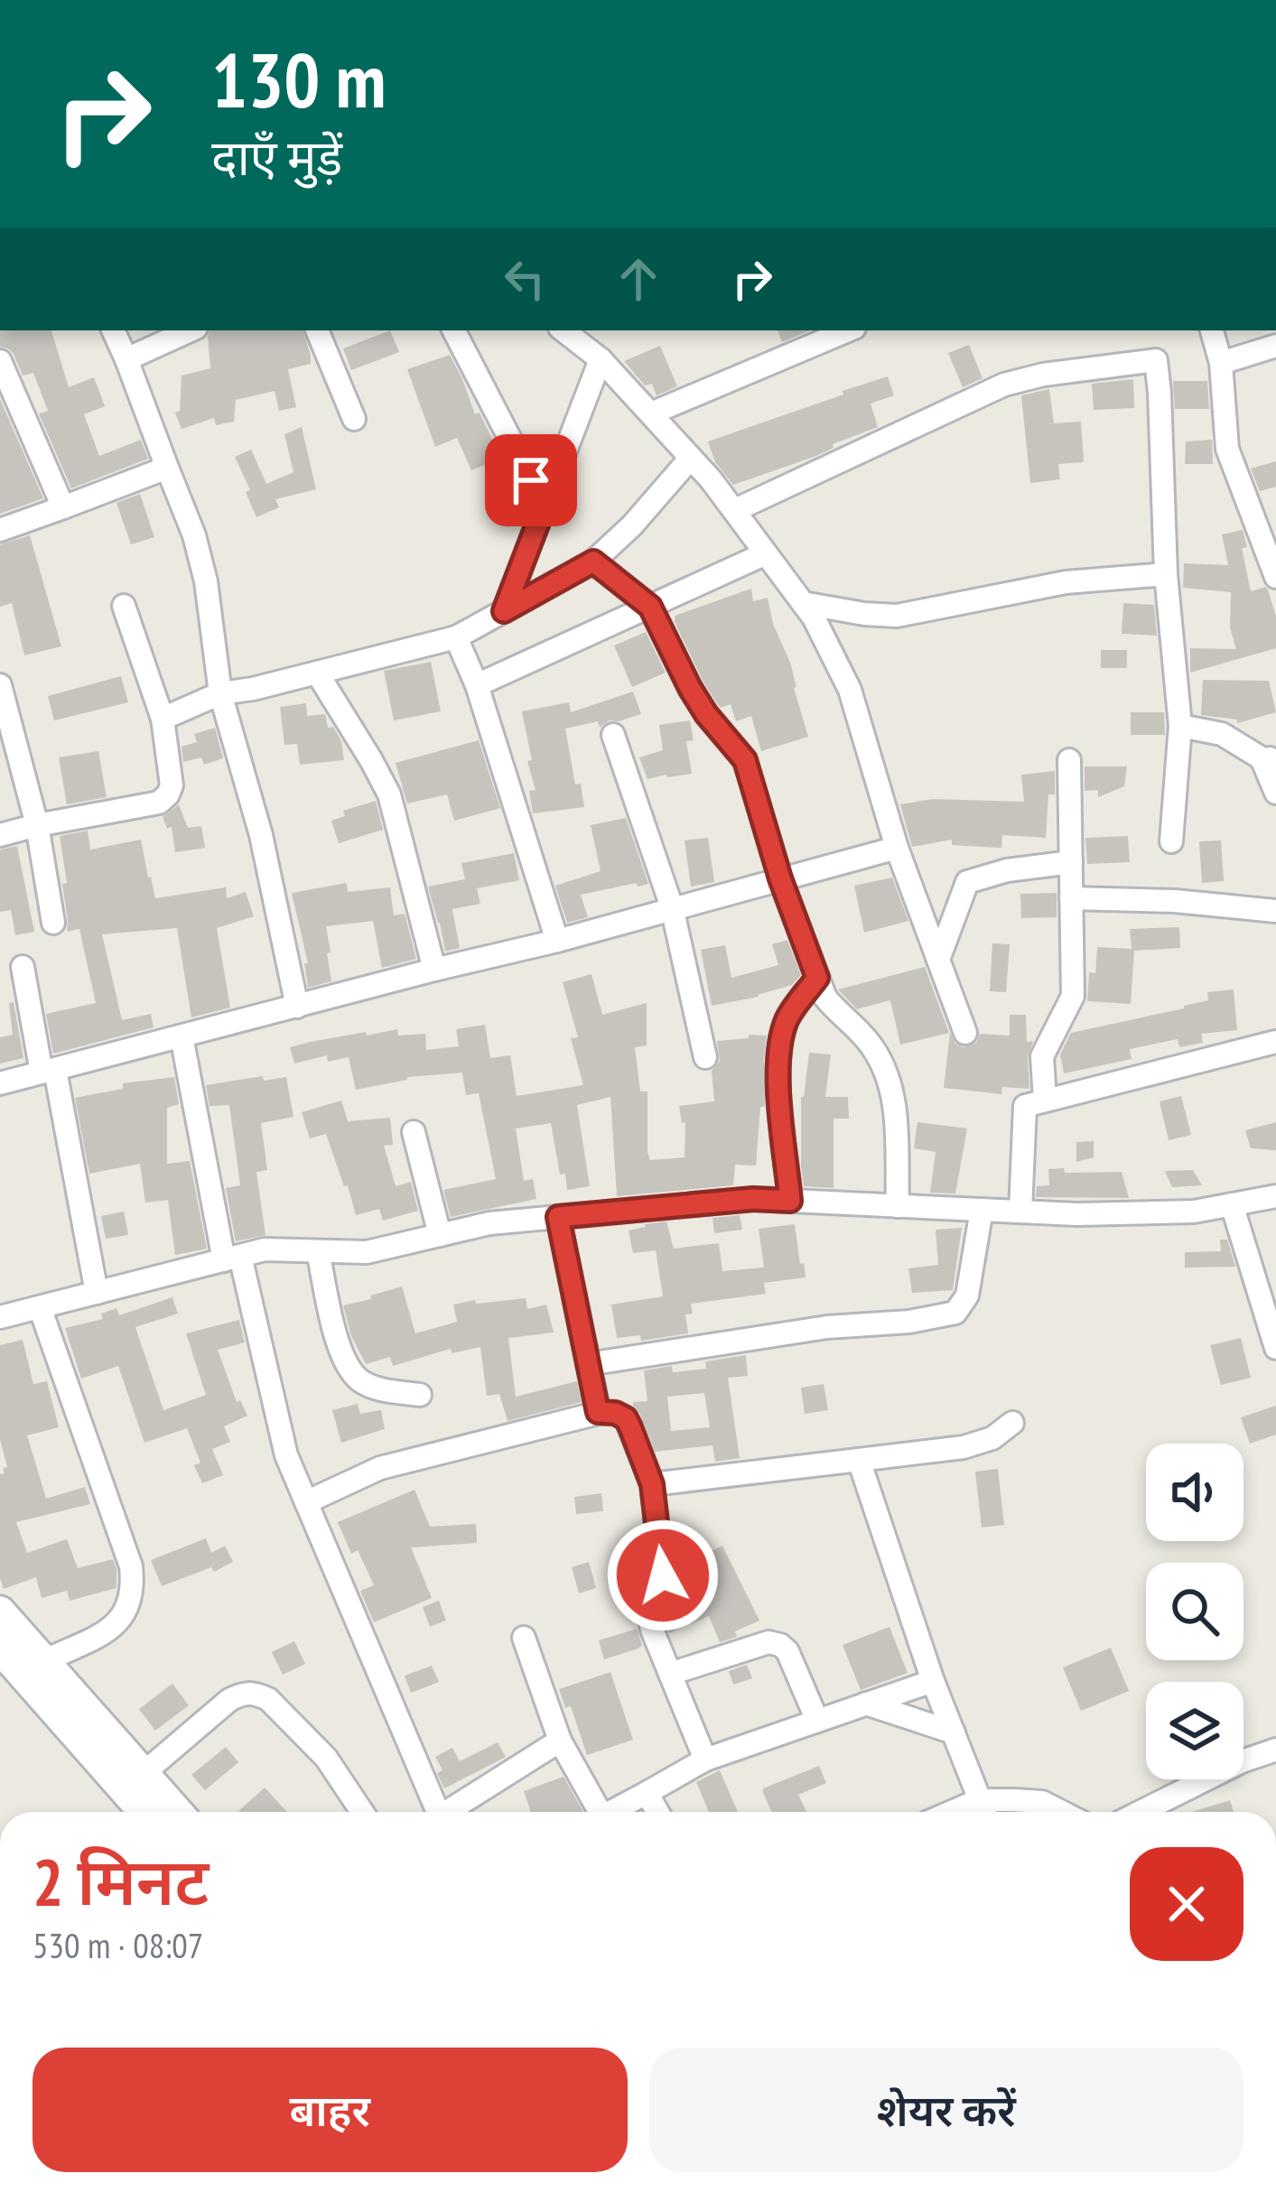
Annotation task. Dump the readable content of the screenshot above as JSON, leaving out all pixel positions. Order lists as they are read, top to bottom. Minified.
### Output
{"page":{"turn":["130 m","दाएँ मुड़ें"],"heading":["2 मिनट","530 m · 08:07"],"buttons":["बाहर","शेयर करें"]}}
